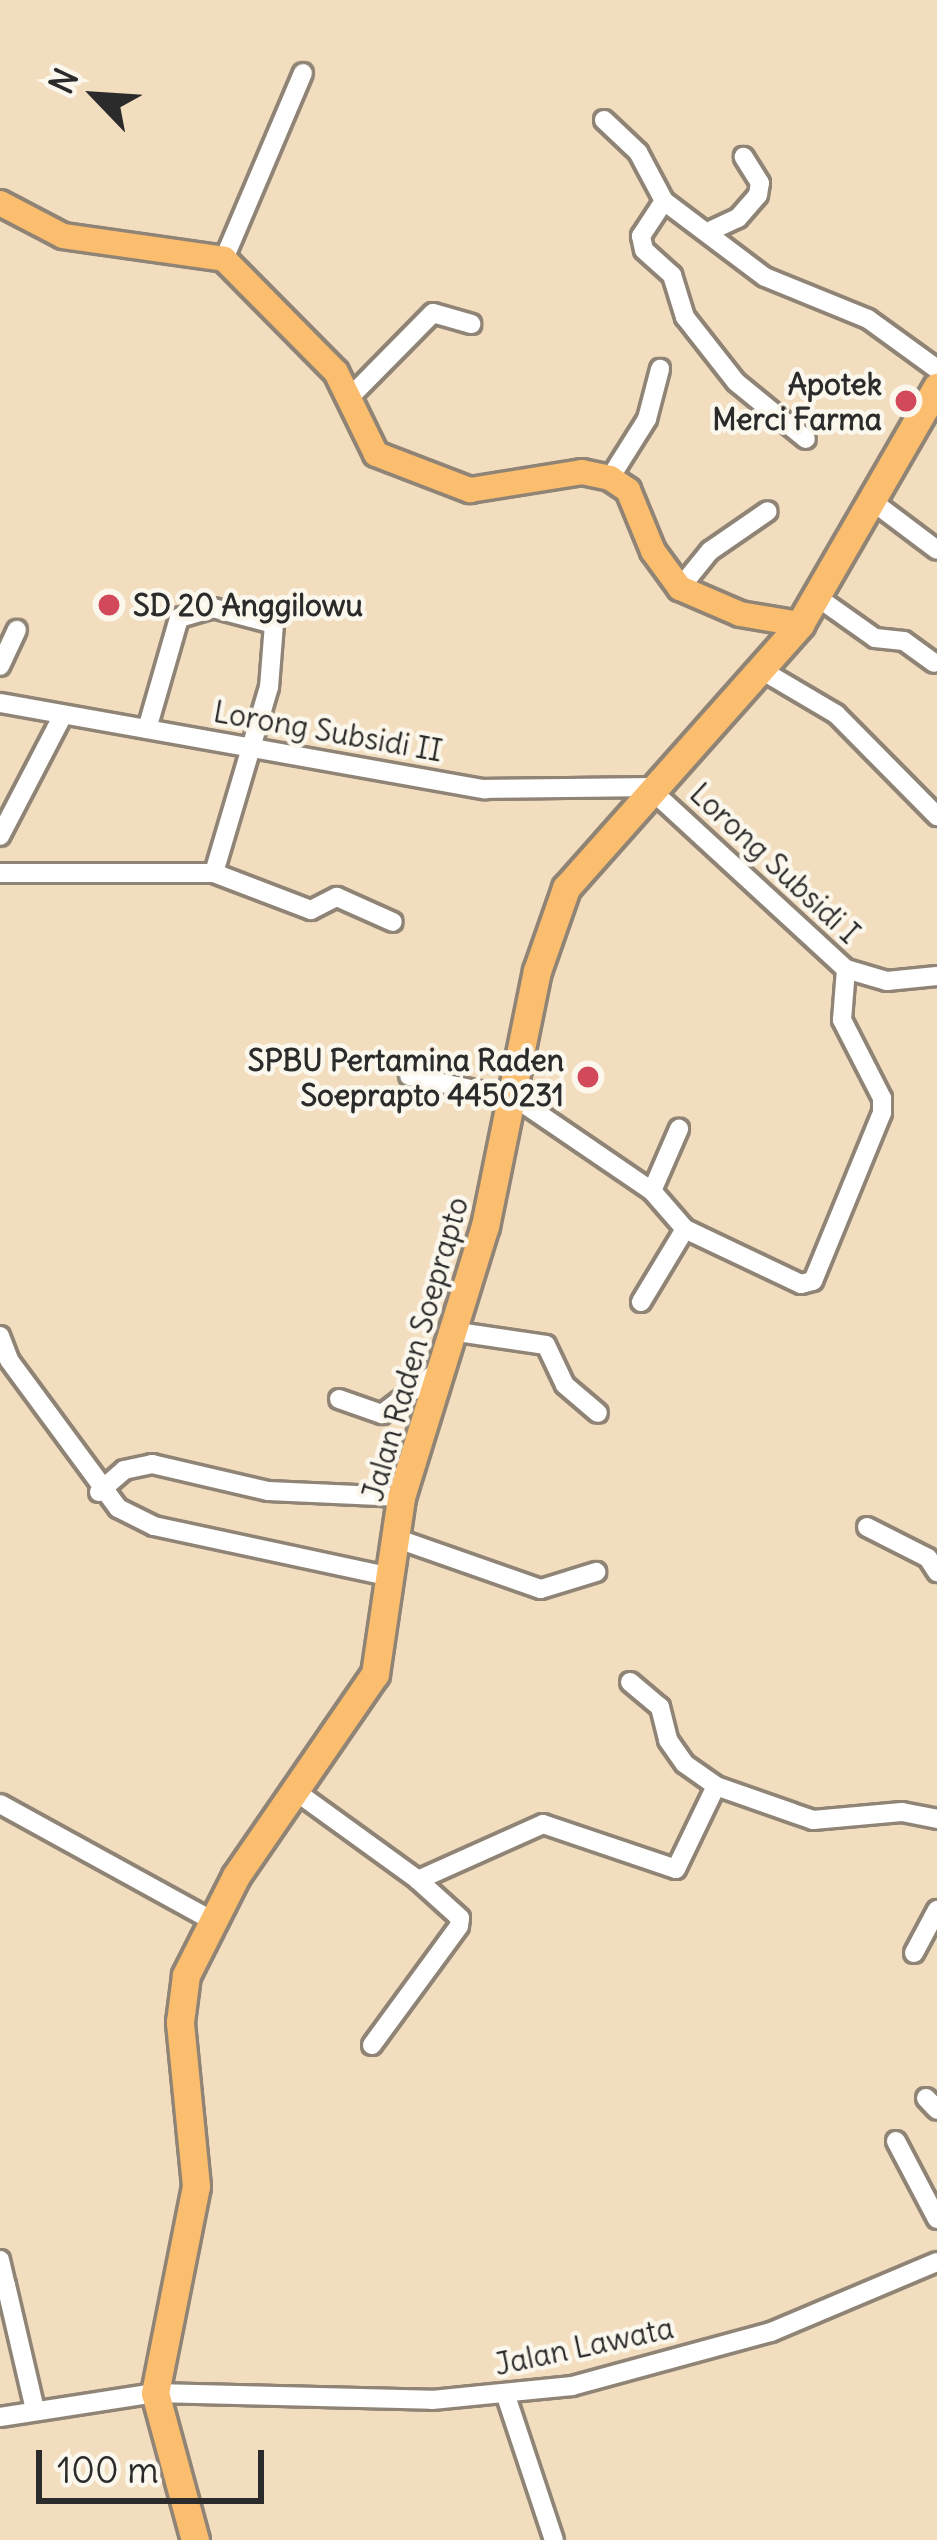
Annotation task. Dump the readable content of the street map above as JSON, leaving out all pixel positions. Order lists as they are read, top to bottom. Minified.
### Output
{"streets":{"highway":["Jalan Raden Soeprapto"],"street":["Lorong Subsidi II","Lorong Subsidi I","Jalan Lawata"]},"crossings":[["Lorong Subsidi II","Lorong Subsidi I"],["Lorong Subsidi II","Jalan Raden Soeprapto"],["Lorong Subsidi I","Jalan Raden Soeprapto"],["Jalan Raden Soeprapto","Jalan Lawata"]],"places":["Apotek Merci Farma","SD 20 Anggilowu","SPBU Pertamina Raden Soeprapto 4450231"],"scale_bar":"100 m","north":"top left"}
